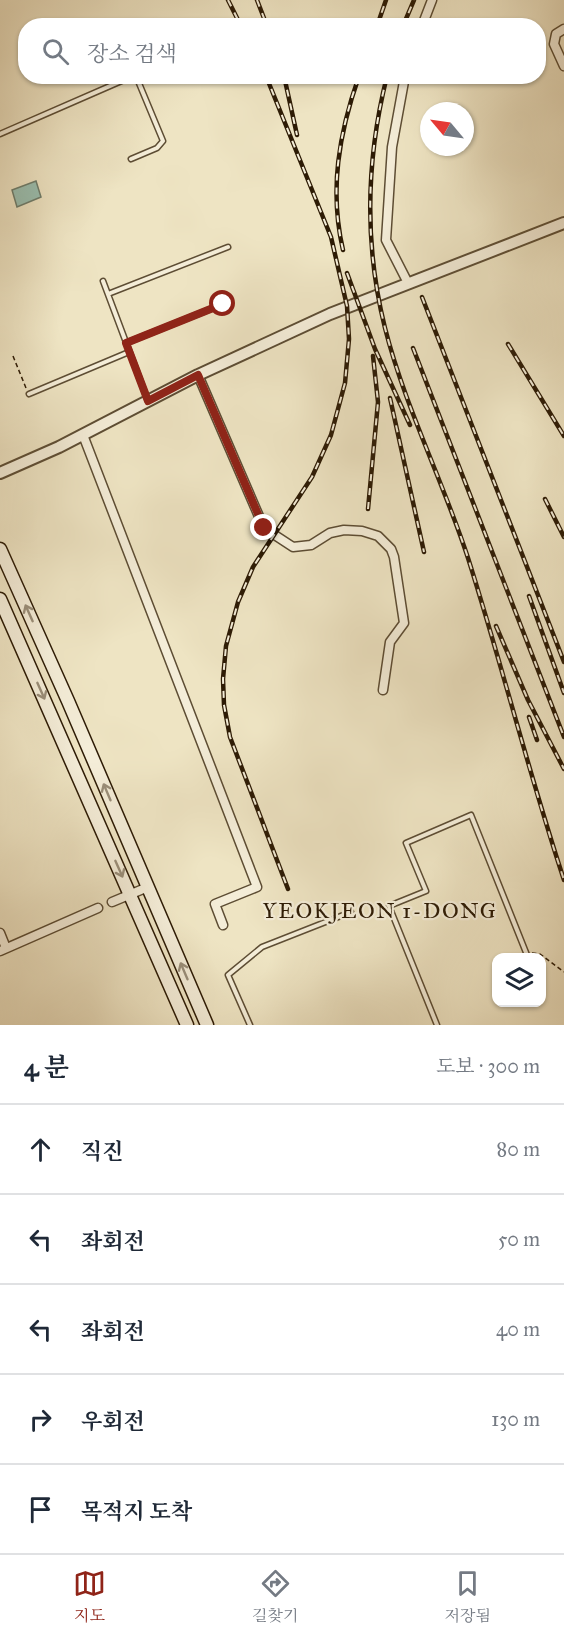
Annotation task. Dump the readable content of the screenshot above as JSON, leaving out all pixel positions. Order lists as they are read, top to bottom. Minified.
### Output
{"districts":["YEOKJEON 1-DONG"],"north":"top left","page":{"search":"장소 검색","heading":["4 분","도보 · 300 m"],"list":[["직진","80 m"],["좌회전","50 m"],["좌회전","40 m"],["우회전","130 m"],"목적지 도착"],"nav":["지도","길찾기","저장됨"]}}
